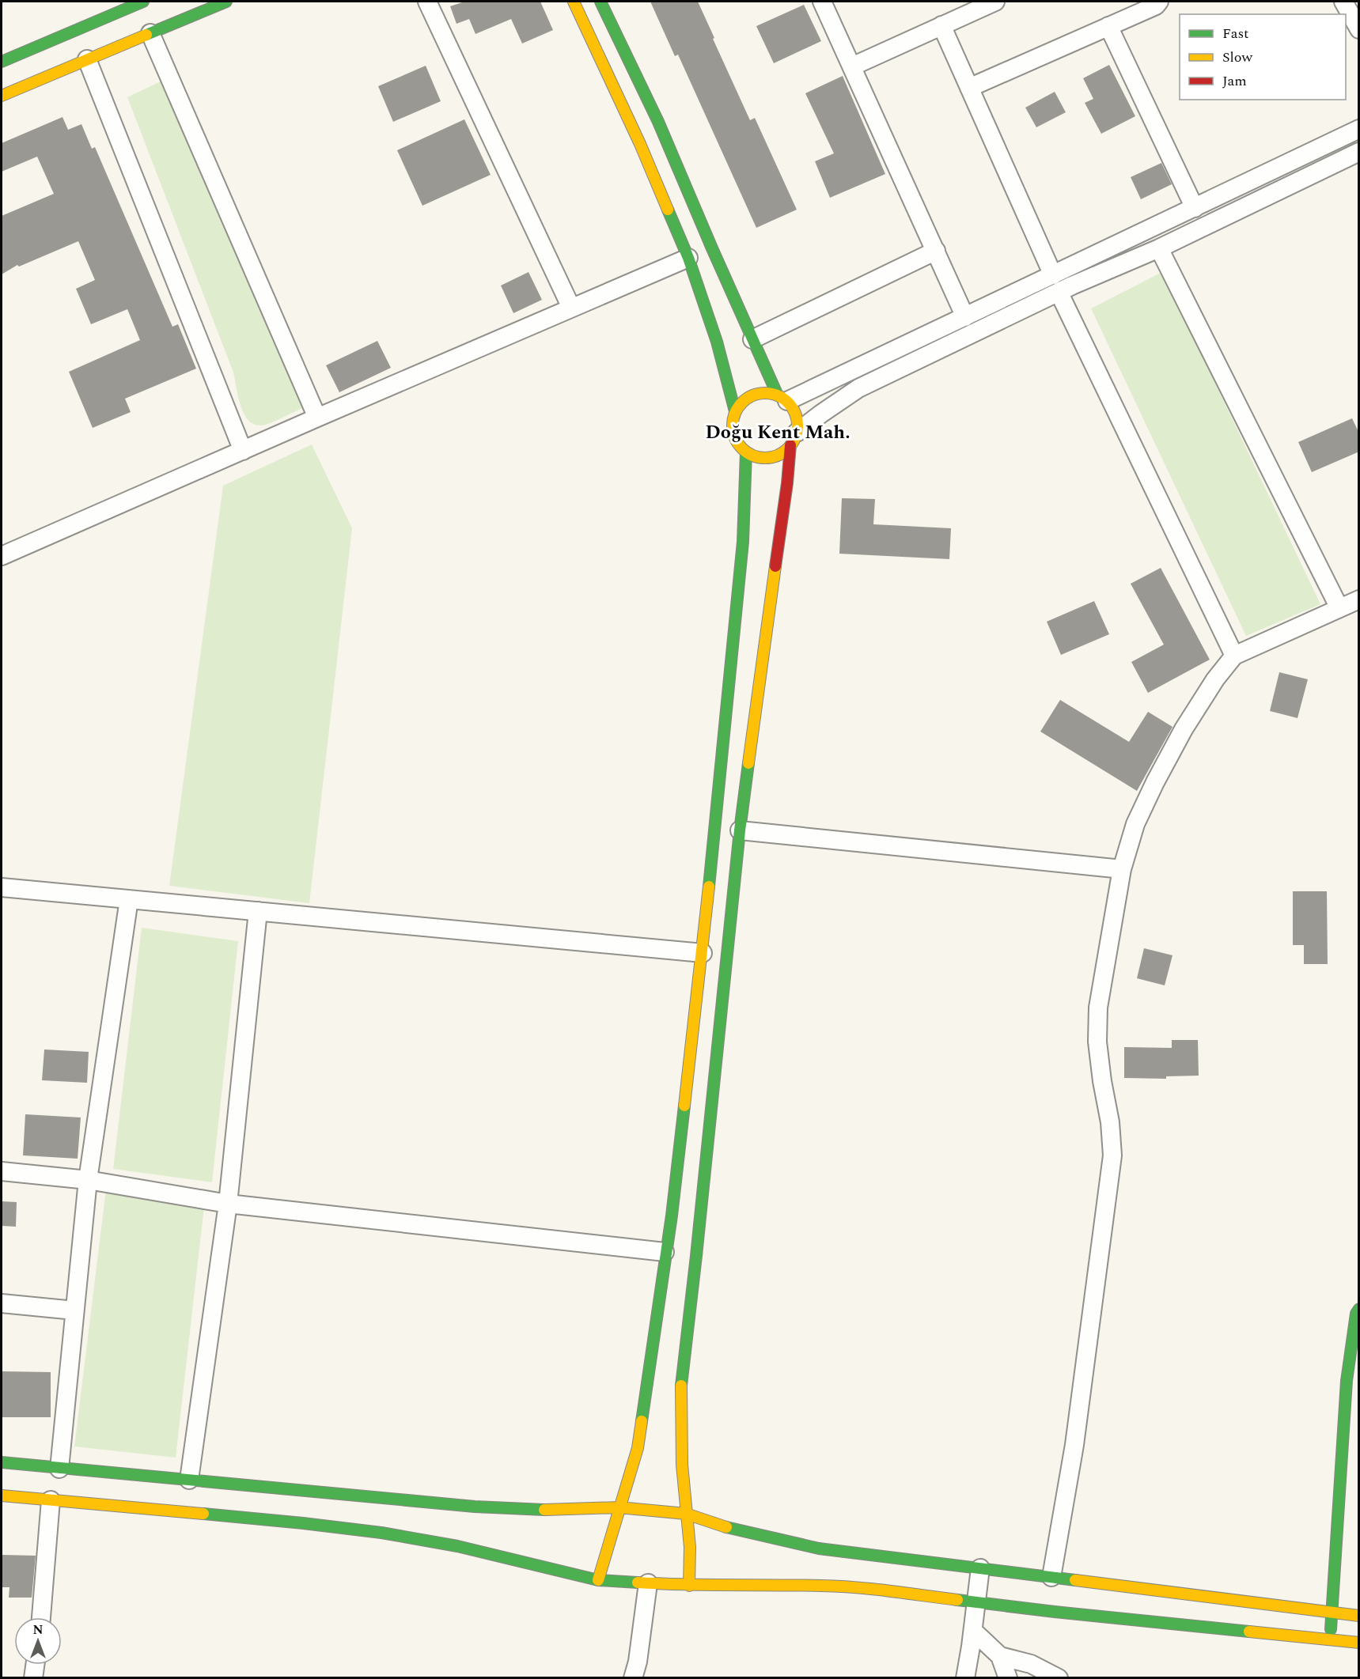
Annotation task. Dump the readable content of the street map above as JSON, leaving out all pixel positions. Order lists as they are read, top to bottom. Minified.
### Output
{"districts":["Doğu Kent Mah."],"legend":["Fast","Slow","Jam"],"north":"top"}
